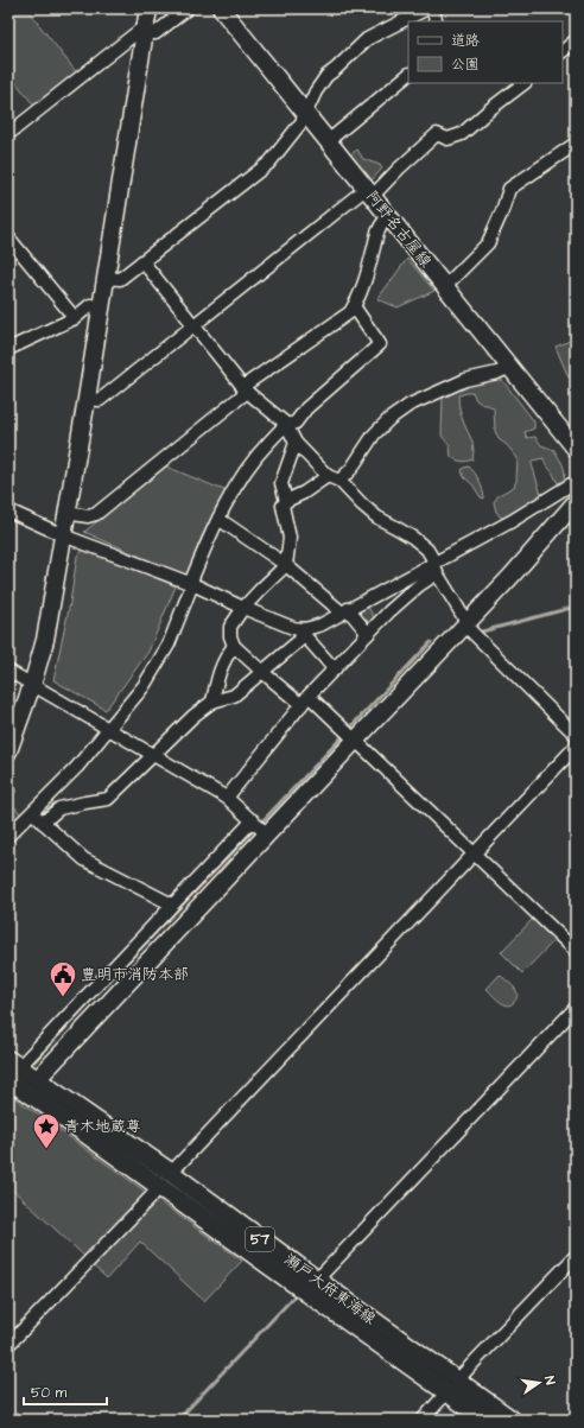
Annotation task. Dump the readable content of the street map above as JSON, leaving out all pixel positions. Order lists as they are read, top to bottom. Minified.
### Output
{"streets":{"main road":["57","瀬戸大府東海線"],"street":["阿野名古屋線"]},"places":{"public building":["豊明市消防本部"],"place":["青木地蔵尊"]},"legend":["道路","公園"],"scale_bar":"50 m","north":"right"}
